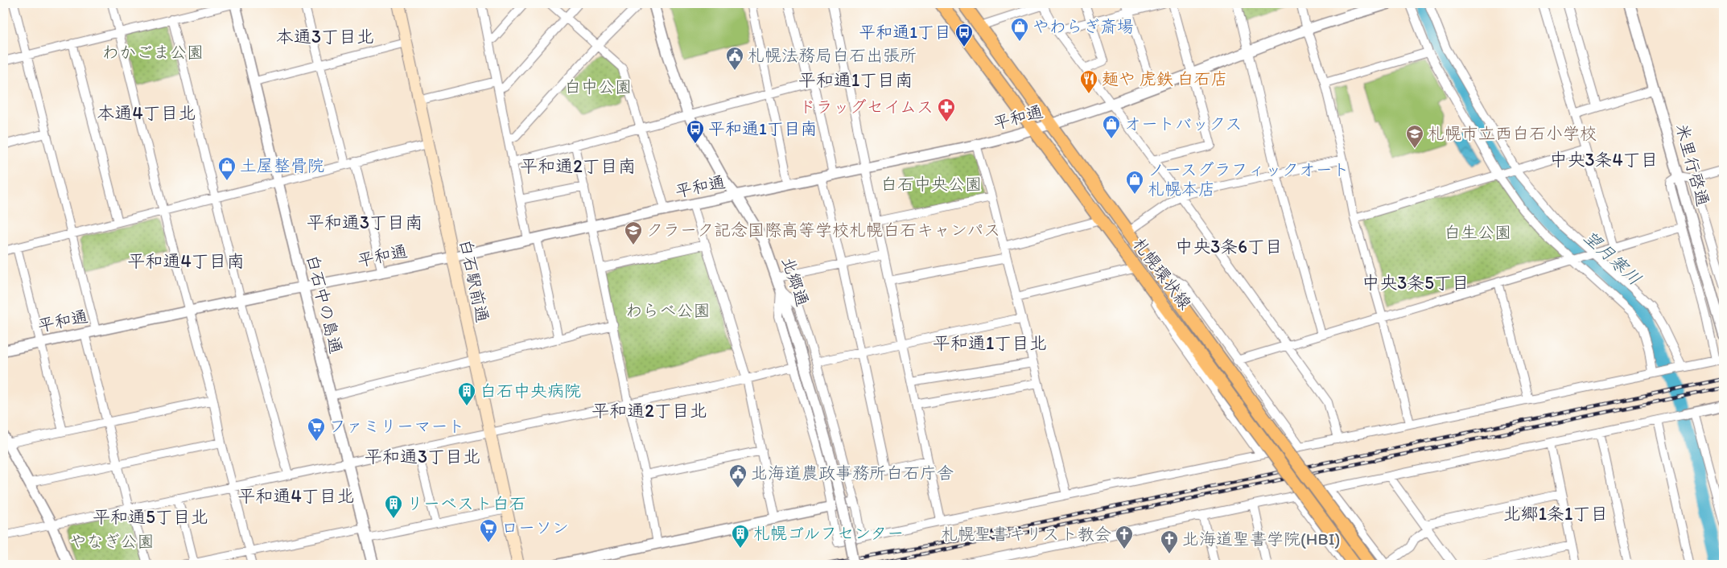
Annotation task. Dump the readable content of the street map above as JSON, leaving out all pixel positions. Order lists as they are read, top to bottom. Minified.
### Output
{"streets":{"main road":["札幌環状線","白石駅前通"],"street":["平和通","米里行啓通","北郷通","白石中の島通"]},"crossings":[["平和通","札幌環状線"],["平和通","白石駅前通"],["平和通","北郷通"],["平和通","白石中の島通"]],"districts":["本通3丁目北","平和通1丁目南","本通4丁目北","中央3条4丁目","平和通2丁目南","平和通3丁目南","中央3条6丁目","平和通4丁目南","中央3条5丁目","平和通1丁目北","平和通2丁目北","平和通3丁目北","平和通4丁目北","北郷1条1丁目","平和通5丁目北"],"water":["望月寒川"],"parks":["わかごま公園","白中公園","白石中央公園","白生公園","わらべ公園","やなぎ公園"],"places":{"shop":["やわらぎ斎場","オートバックス","土屋整骨院","ノースグラフィックオート 札幌本店"],"bus stop":["平和通1丁目","平和通1丁目南"],"public building":["札幌法務局白石出張所","北海道農政事務所白石庁舎"],"restaurant":["麺や 虎鉄 白石店"],"pharmacy":["ドラッグセイムス"],"school or university":["札幌市立西白石小学校","クラーク記念国際高等学校札幌白石キャンパス"],"building":["白石中央病院","リーベスト白石","札幌ゴルフセンター"],"supermarket":["ファミリーマート","ローソン"],"church":["札幌聖書キリスト教会","北海道聖書学院(HBI)"]}}
